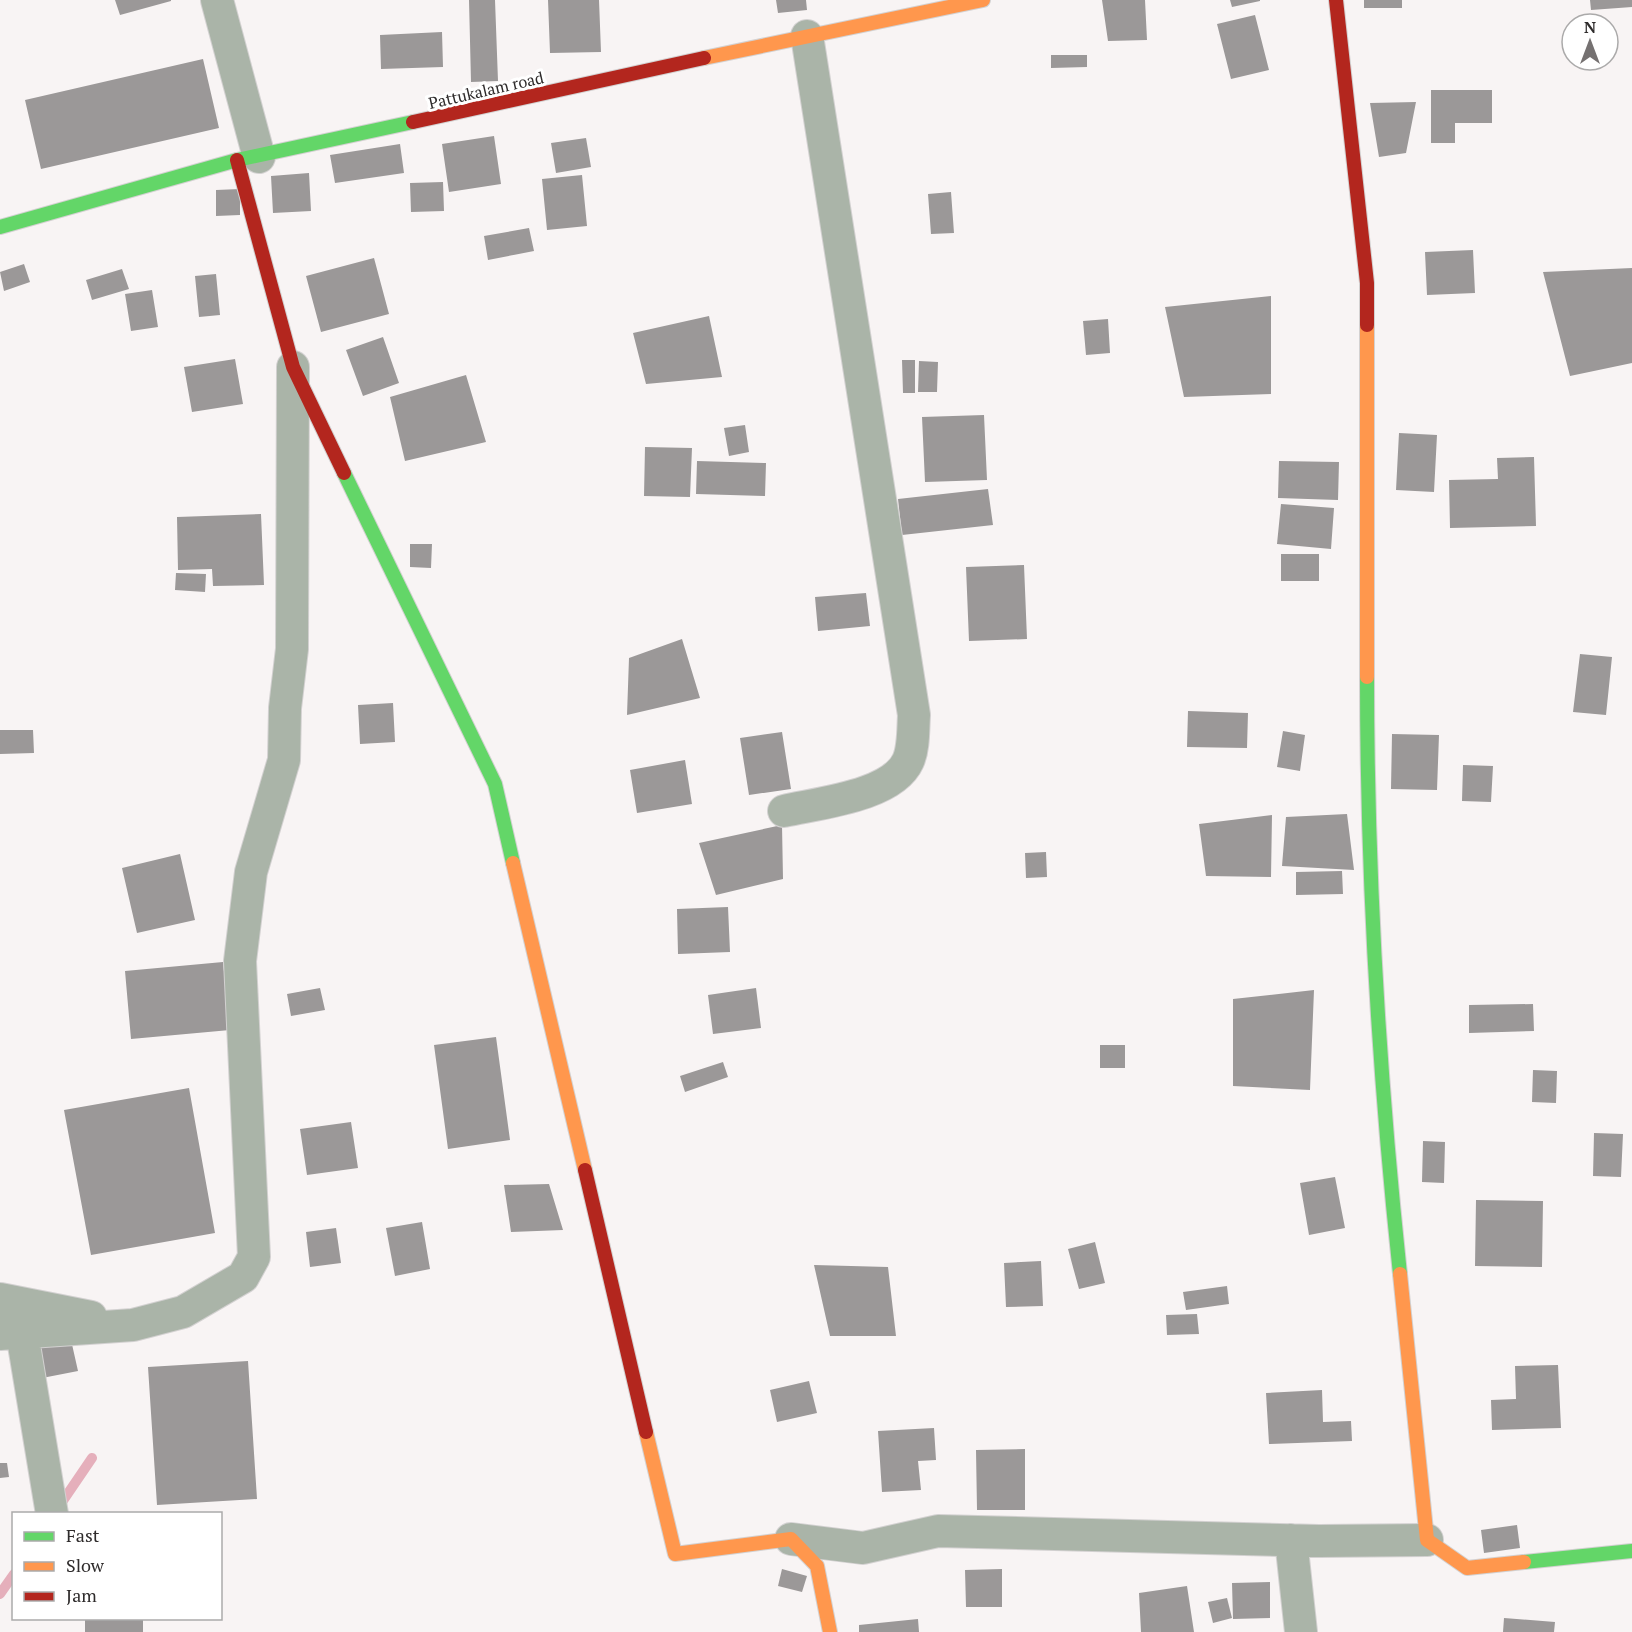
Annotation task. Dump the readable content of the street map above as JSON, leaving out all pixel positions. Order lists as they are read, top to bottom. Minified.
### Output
{"streets":{"street":["Pattukalam road"]},"legend":["Fast","Slow","Jam"],"north":"top"}
